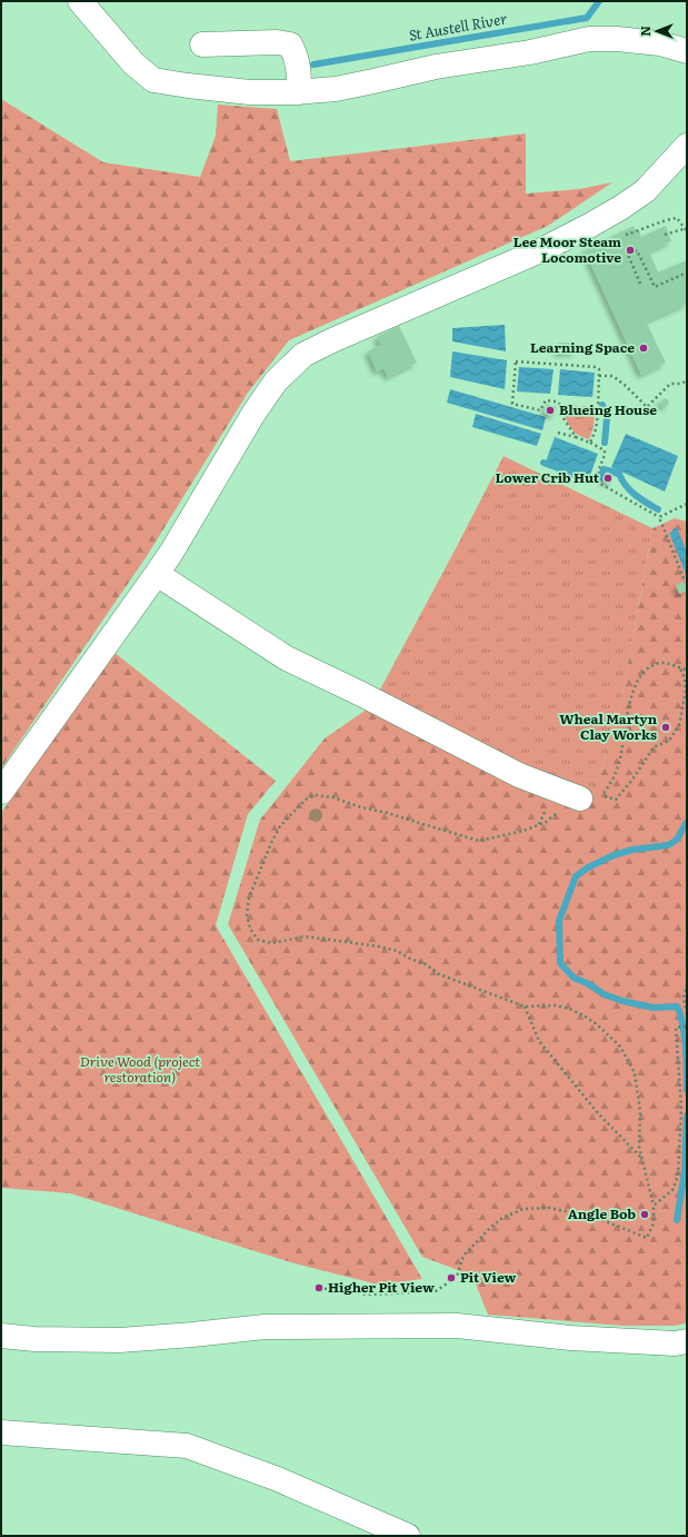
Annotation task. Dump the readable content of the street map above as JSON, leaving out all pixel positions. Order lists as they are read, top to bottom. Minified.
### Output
{"water":["St Austell River"],"parks":["Drive Wood (project restoration)"],"places":["Lee Moor Steam Locomotive","Learning Space","Blueing House","Lower Crib Hut","Wheal Martyn Clay Works","Angle Bob","Pit View","Higher Pit View"],"north":"left"}
